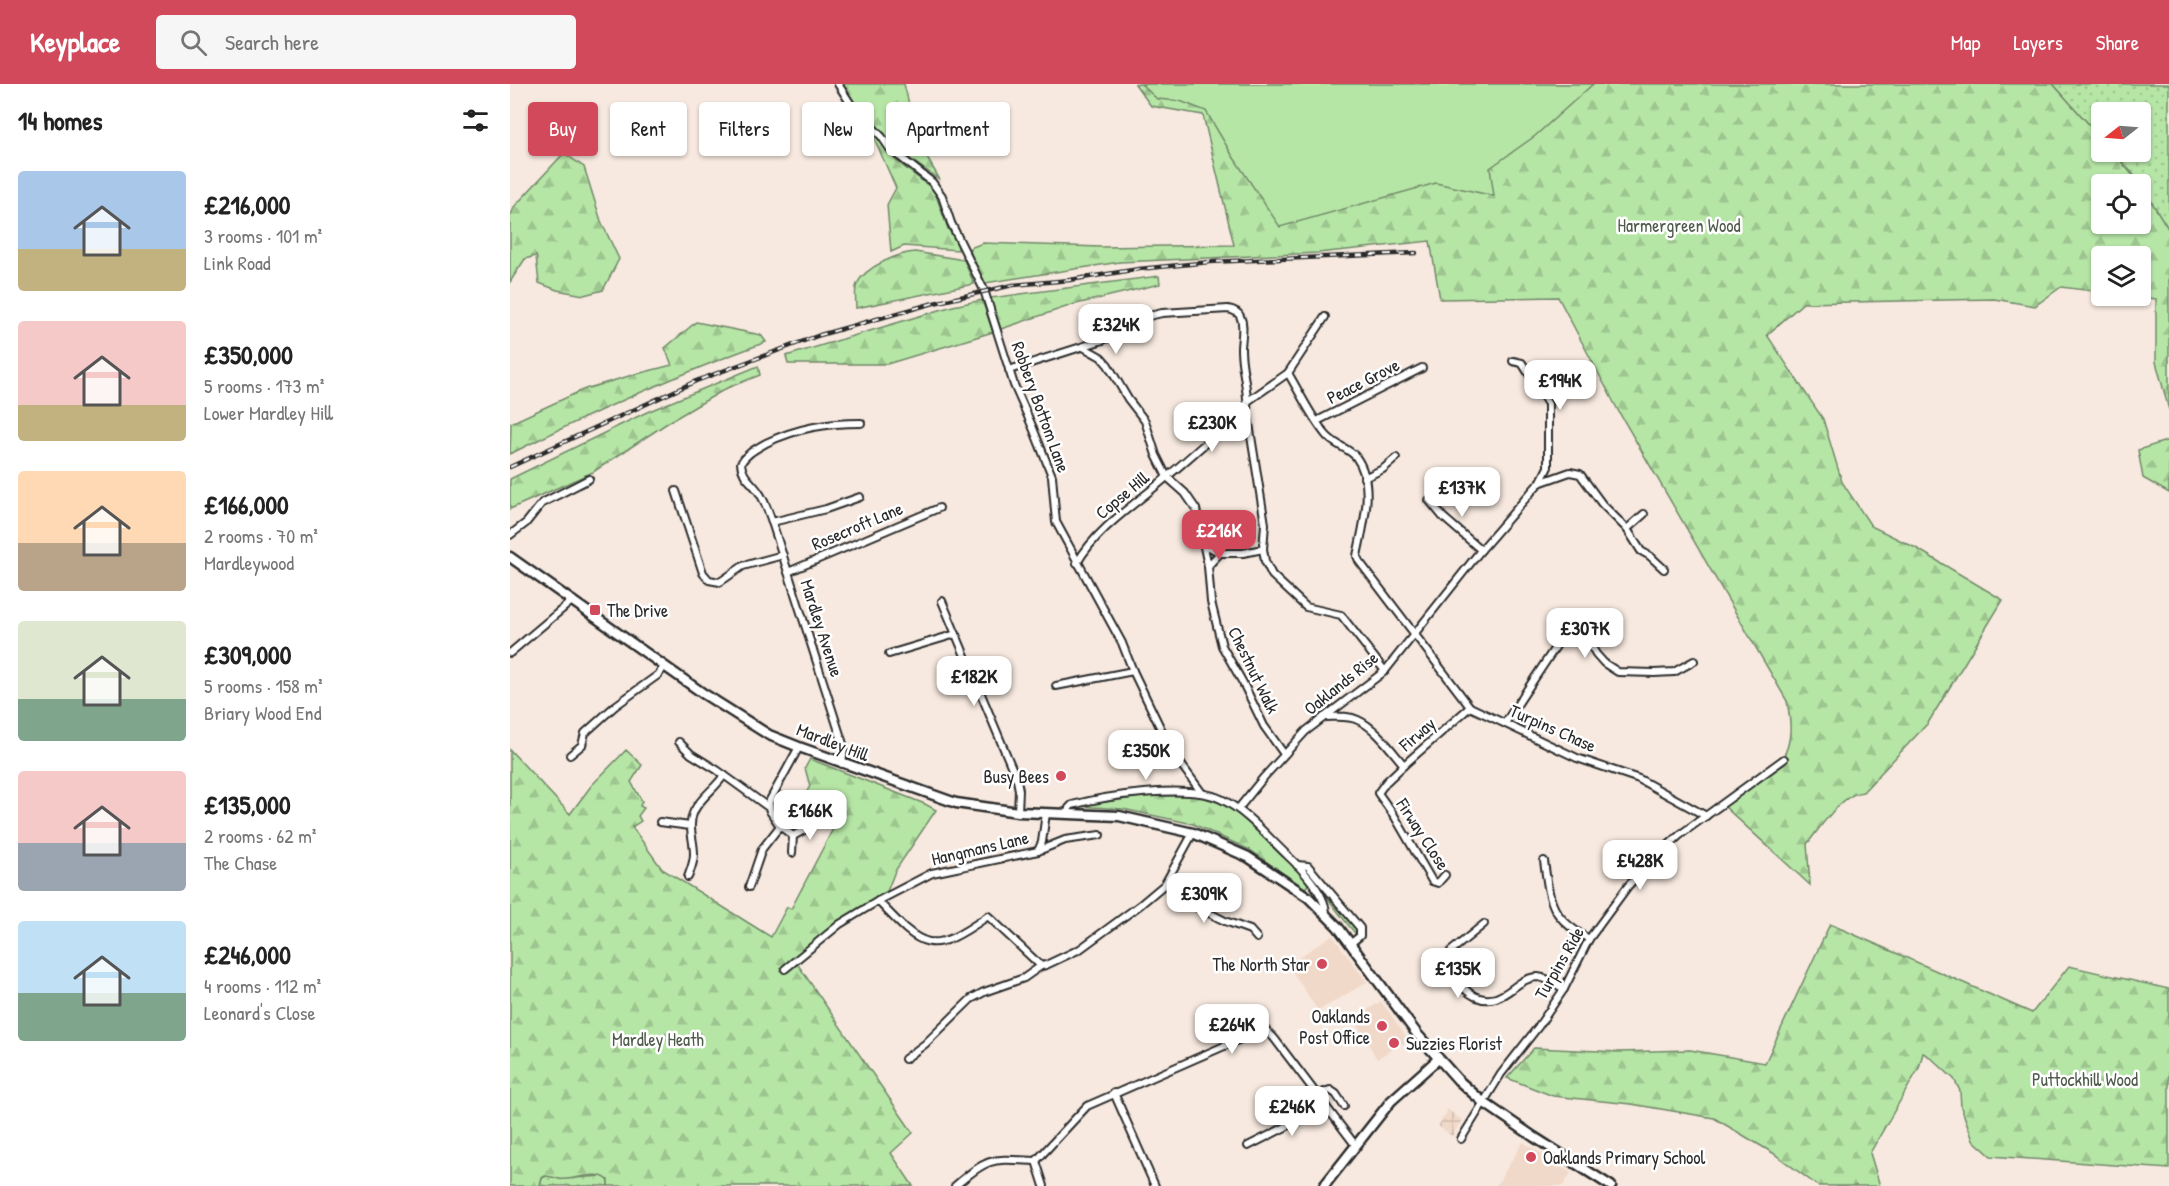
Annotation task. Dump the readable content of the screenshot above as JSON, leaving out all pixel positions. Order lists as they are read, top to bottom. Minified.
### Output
{"streets":{"main road":["Mardley Hill"],"street":["Peace Grove","Robbery Bottom Lane","Copse Hill","Rosecroft Lane","Mardley Avenue","Chestnut Walk","Oaklands Rise","Turpins Chase","Firway","Firway Close","Hangmans Lane","Turpins Ride"]},"crossings":[["Robbery Bottom Lane","Copse Hill"],["Copse Hill","Chestnut Walk"],["Rosecroft Lane","Mardley Avenue"],["Mardley Avenue","Mardley Hill"],["Chestnut Walk","Oaklands Rise"],["Oaklands Rise","Turpins Chase"],["Oaklands Rise","Firway"],["Turpins Chase","Firway"],["Turpins Chase","Turpins Ride"],["Firway","Firway Close"],["Mardley Hill","Turpins Ride"]],"parks":["Harmergreen Wood","Mardley Heath","Puttockhill Wood"],"places":{"transit":["The Drive"],"other":["Busy Bees","The North Star","Oaklands Post Office","Suzzies Florist","Oaklands Primary School"]},"north":"left","page":{"header":"Keyplace","search":"Search here","nav":["Map","Layers","Share"],"heading":"14 homes","chip":["Buy","Rent","Filters","New","Apartment"],"list":[{"name":"£216,000","note":"3 rooms · 101 m² · Link Road"},{"name":"£350,000","note":"5 rooms · 173 m² · Lower Mardley Hill"},{"name":"£166,000","note":"2 rooms · 70 m² · Mardleywood"},{"name":"£309,000","note":"5 rooms · 158 m² · Briary Wood End"},{"name":"£135,000","note":"2 rooms · 62 m² · The Chase"},{"name":"£246,000","note":"4 rooms · 112 m² · Leonard's Close"}],"price":["£324K","£194K","£230K","£137K","£216K","£307K","£182K","£350K","£166K","£428K","£309K","£135K","£264K","£246K"]}}
